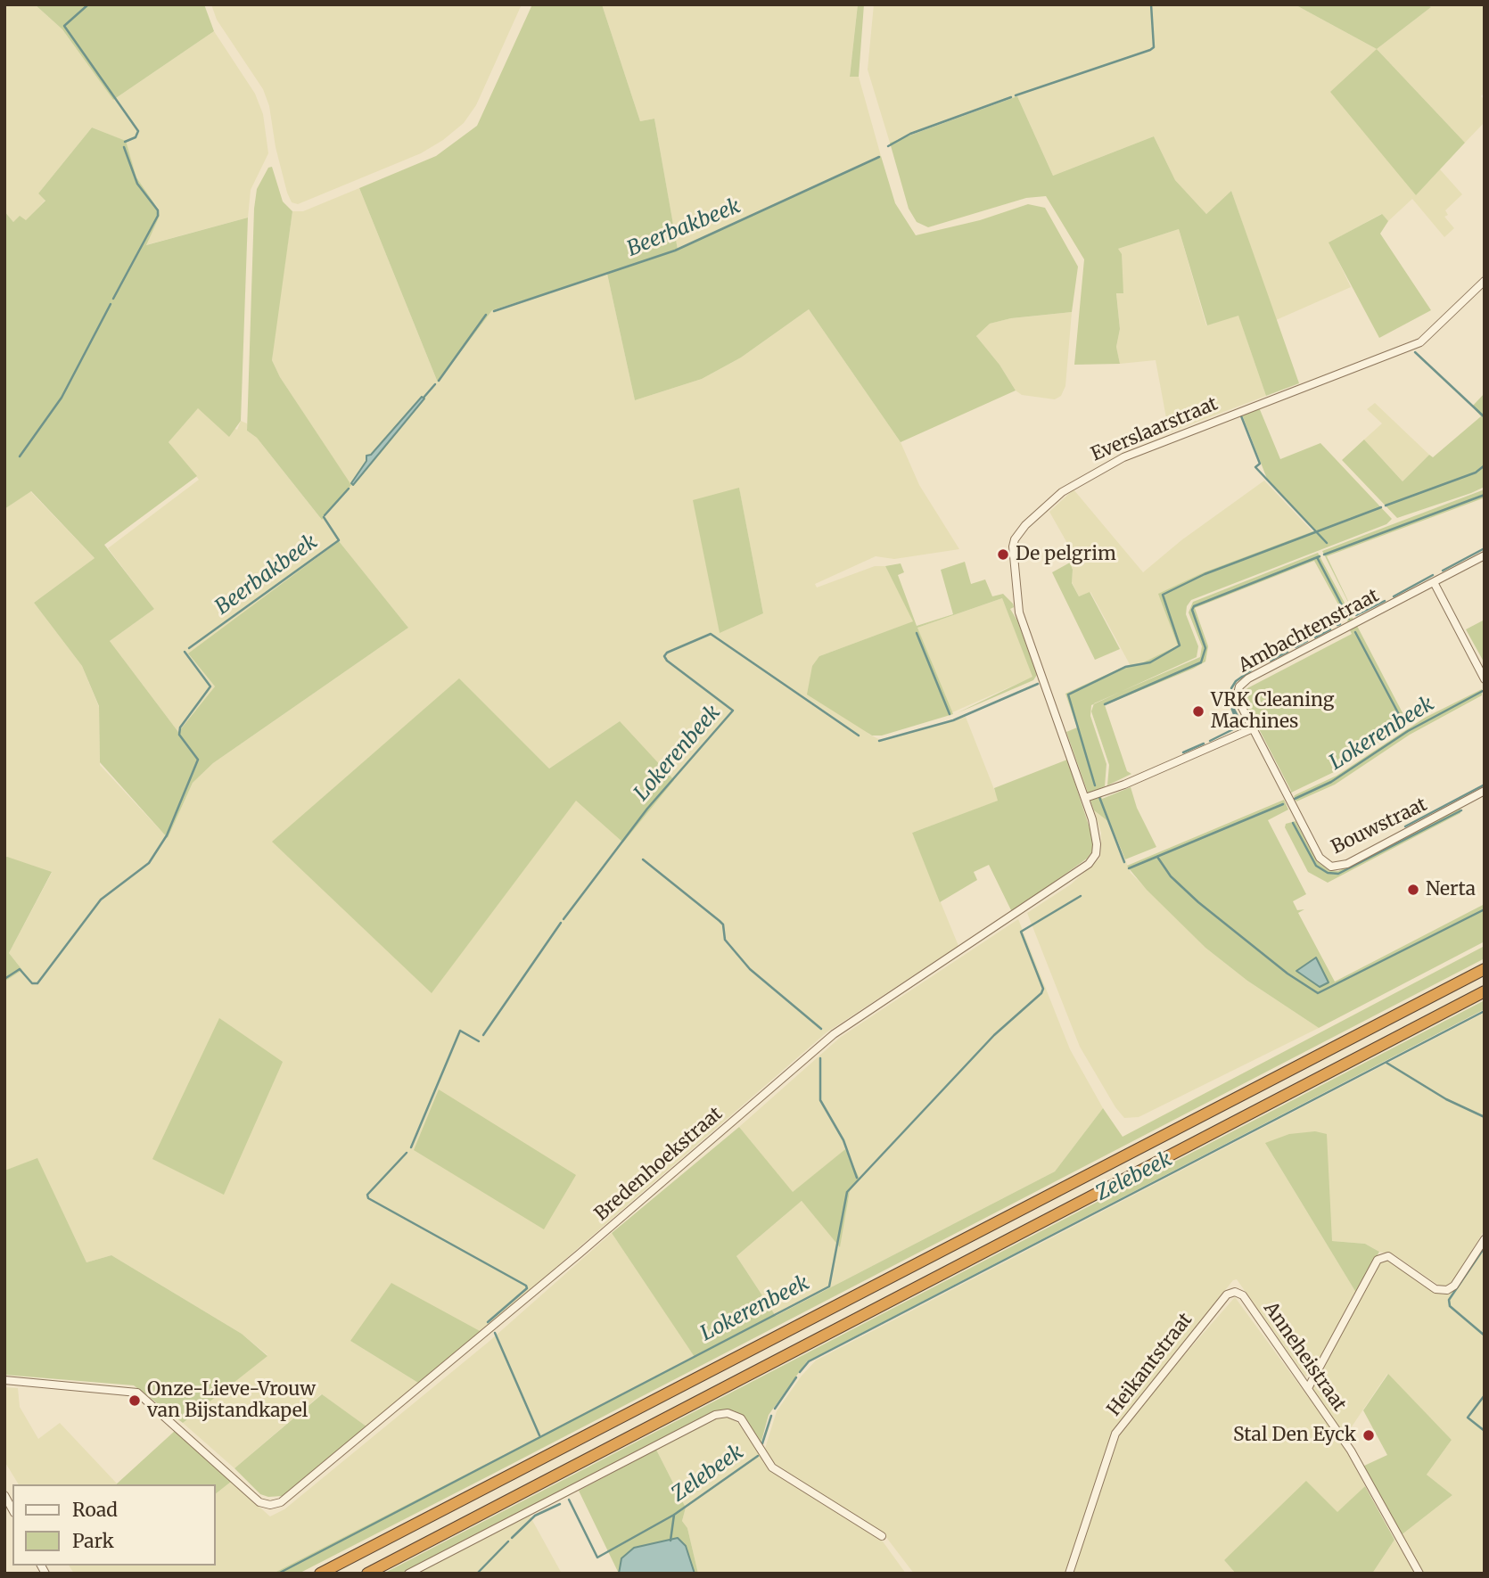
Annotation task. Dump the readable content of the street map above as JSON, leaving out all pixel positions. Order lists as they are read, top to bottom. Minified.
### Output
{"streets":{"street":["Everslaarstraat","Ambachtenstraat","Bouwstraat","Bredenhoekstraat","Anneheistraat","Heikantstraat"]},"crossings":[["Everslaarstraat","Bredenhoekstraat"],["Ambachtenstraat","Bouwstraat"],["Anneheistraat","Heikantstraat"]],"water":["Beerbakbeek","Lokerenbeek","Zelebeek"],"places":["De pelgrim","VRK Cleaning Machines","Nerta","Onze-Lieve-Vrouw van Bijstandkapel","Stal Den Eyck"],"legend":["Road","Park"]}
